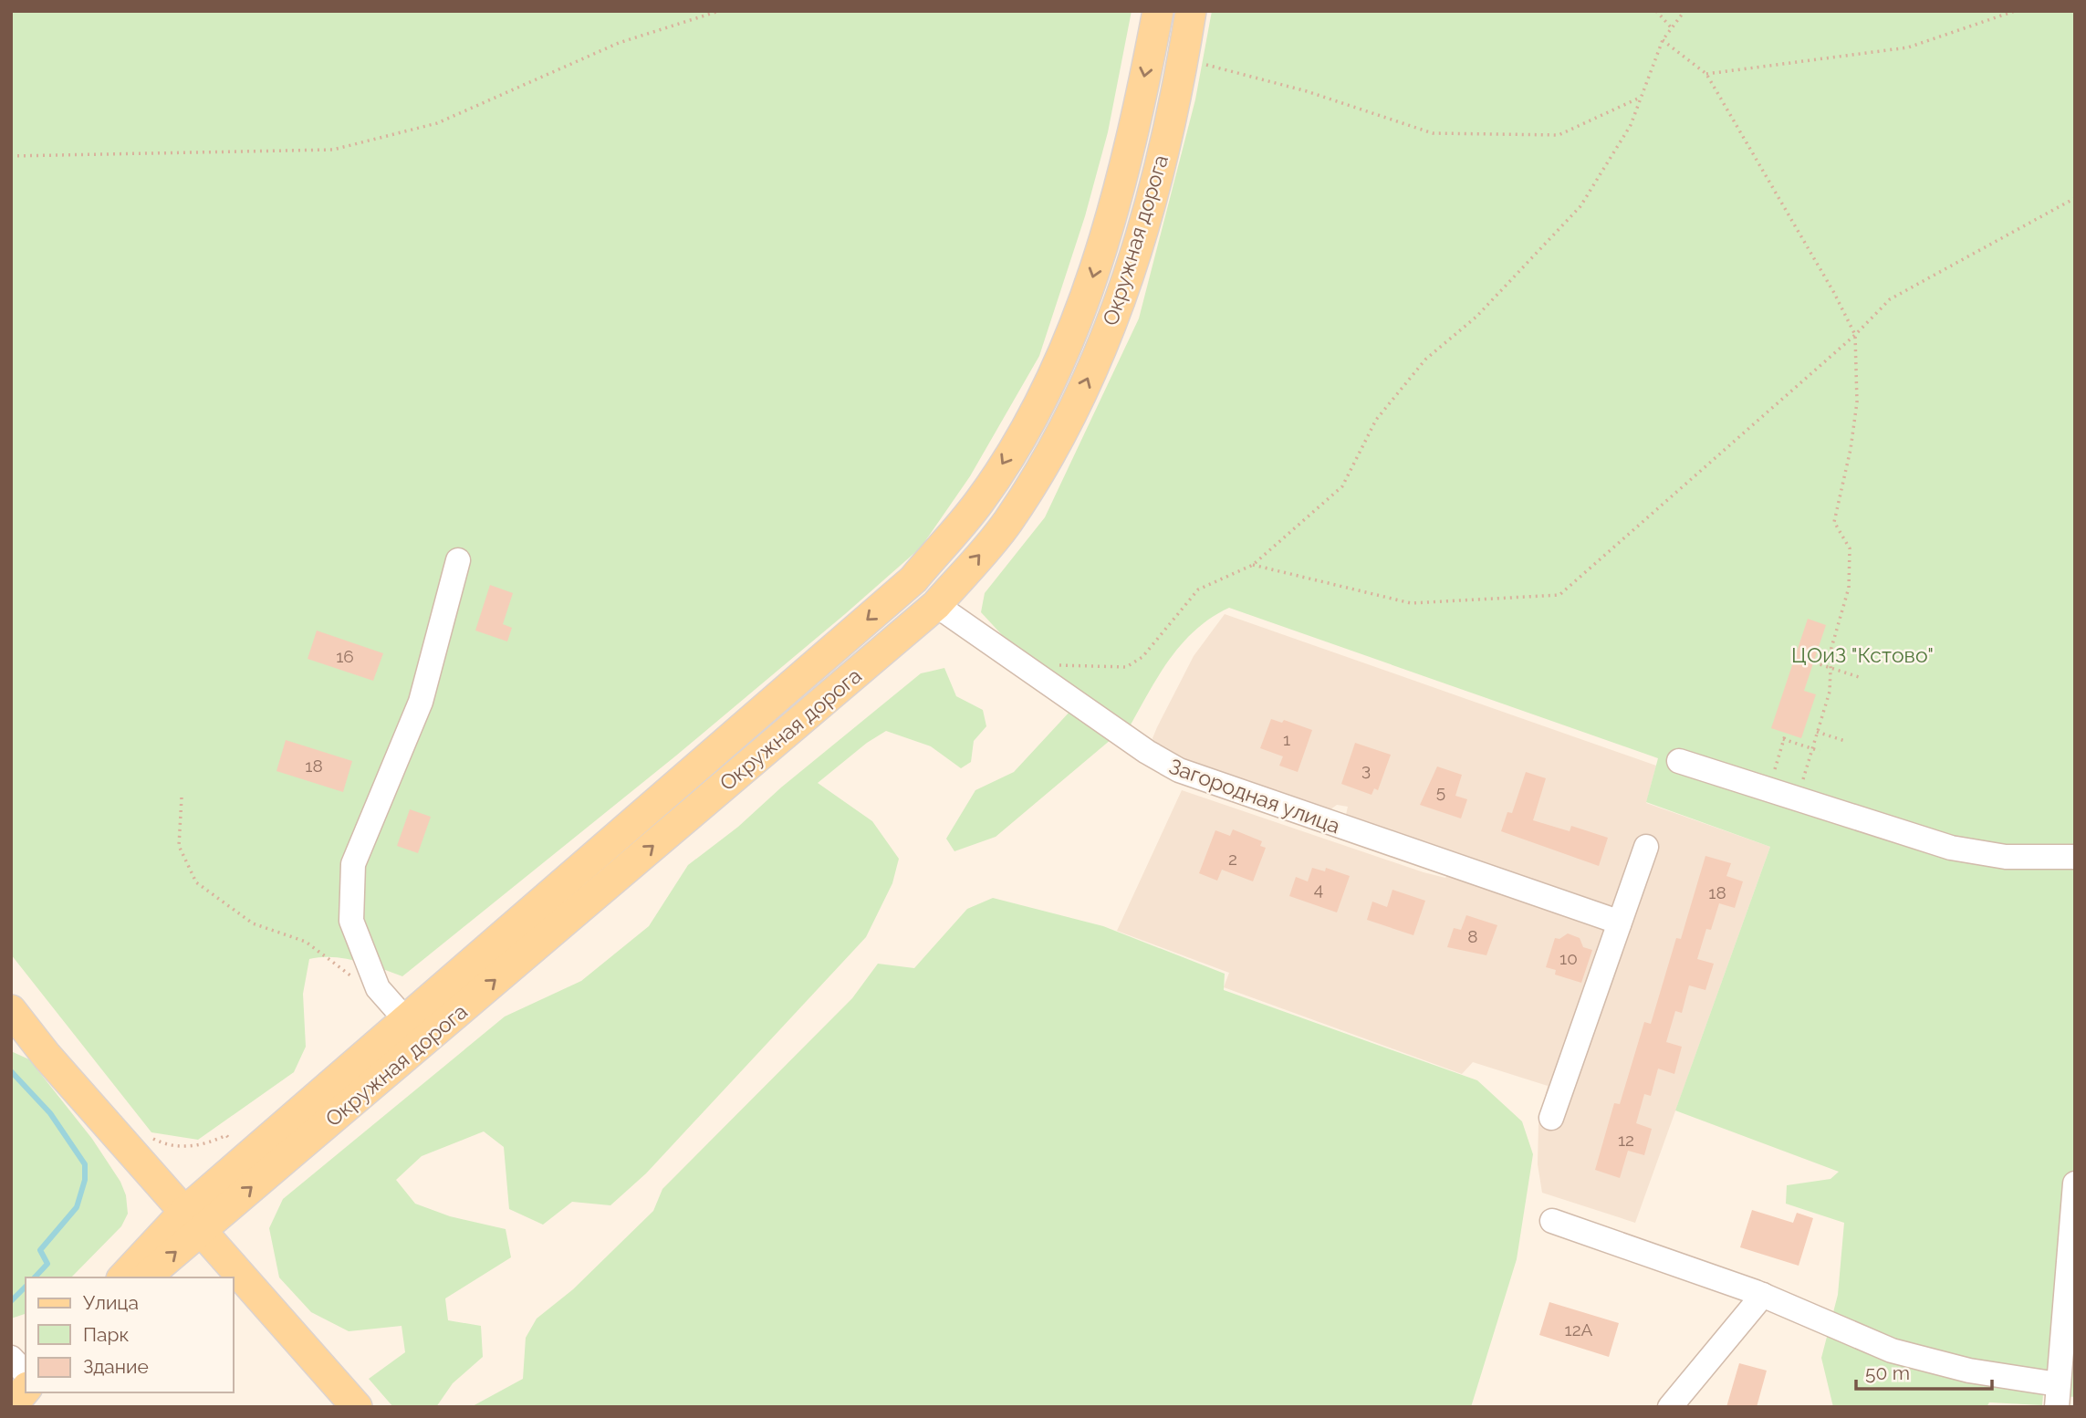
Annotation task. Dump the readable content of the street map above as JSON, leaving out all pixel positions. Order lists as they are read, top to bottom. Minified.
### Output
{"streets":{"main road":["Окружная дорога"],"street":["Загородная улица"]},"crossings":[["Окружная дорога","Загородная улица"]],"parks":["ЦОиЗ \"Кстово\""],"house_numbers":["16","1","18","3","5","2","4","18","8","10","12","12А"],"legend":["Улица","Парк","Здание"],"scale_bar":"50 m"}
